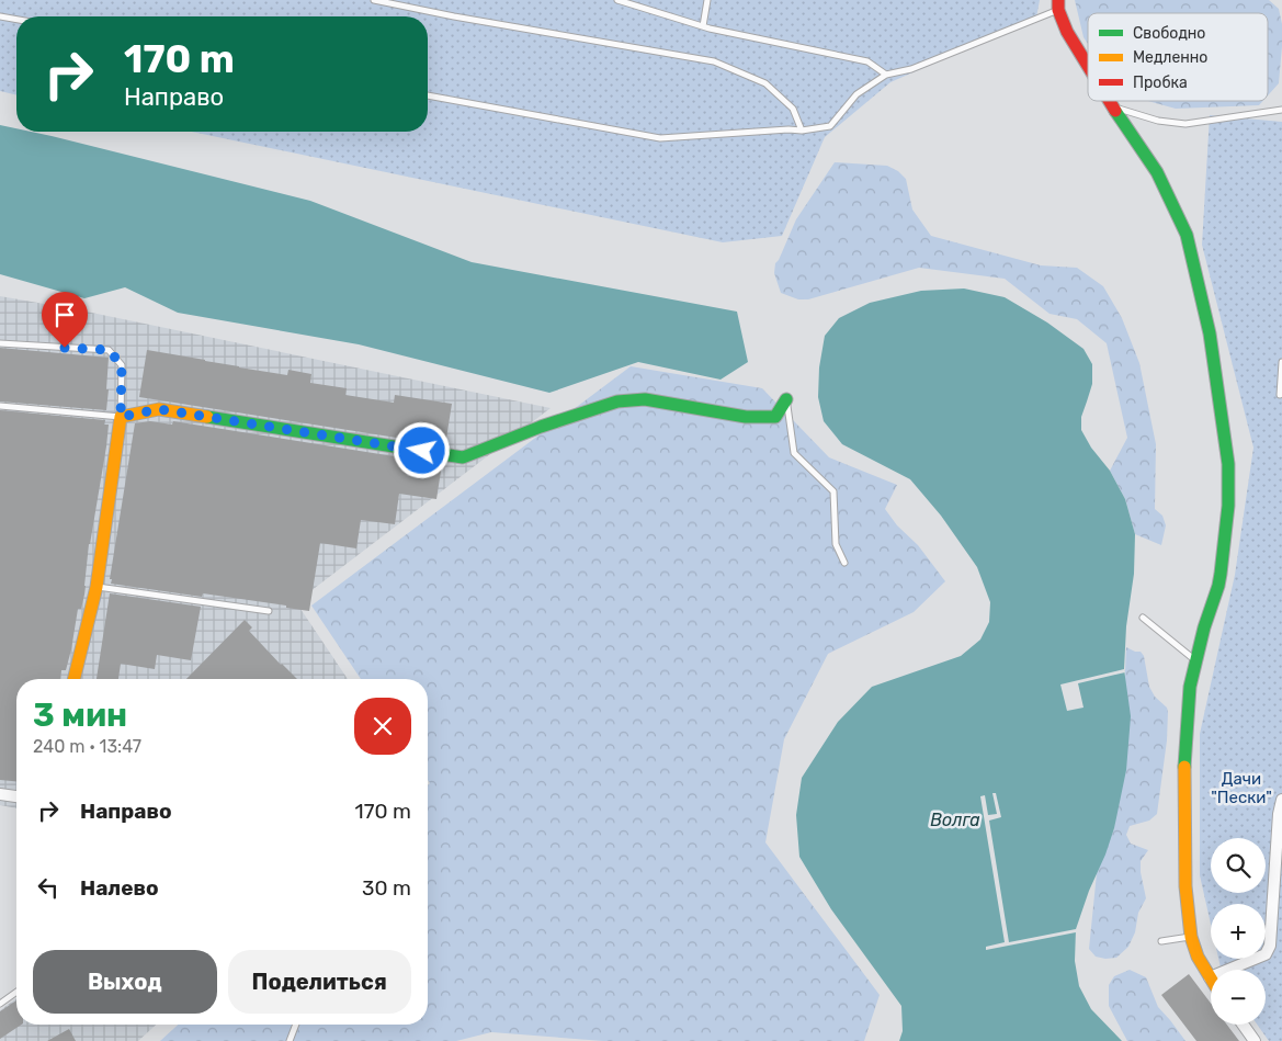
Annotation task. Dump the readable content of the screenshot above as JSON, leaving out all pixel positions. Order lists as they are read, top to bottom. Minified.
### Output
{"water":["Волга"],"parks":["Дачи \"Пески\""],"legend":["Свободно","Медленно","Пробка"],"page":{"turn":["170 m","Направо"],"heading":["3 мин","240 m · 13:47"],"list":[{"name":"Направо","value":"170 m"},{"name":"Налево","value":"30 m"}],"map_buttons":["+","−"],"buttons":["Выход","Поделиться"]}}
